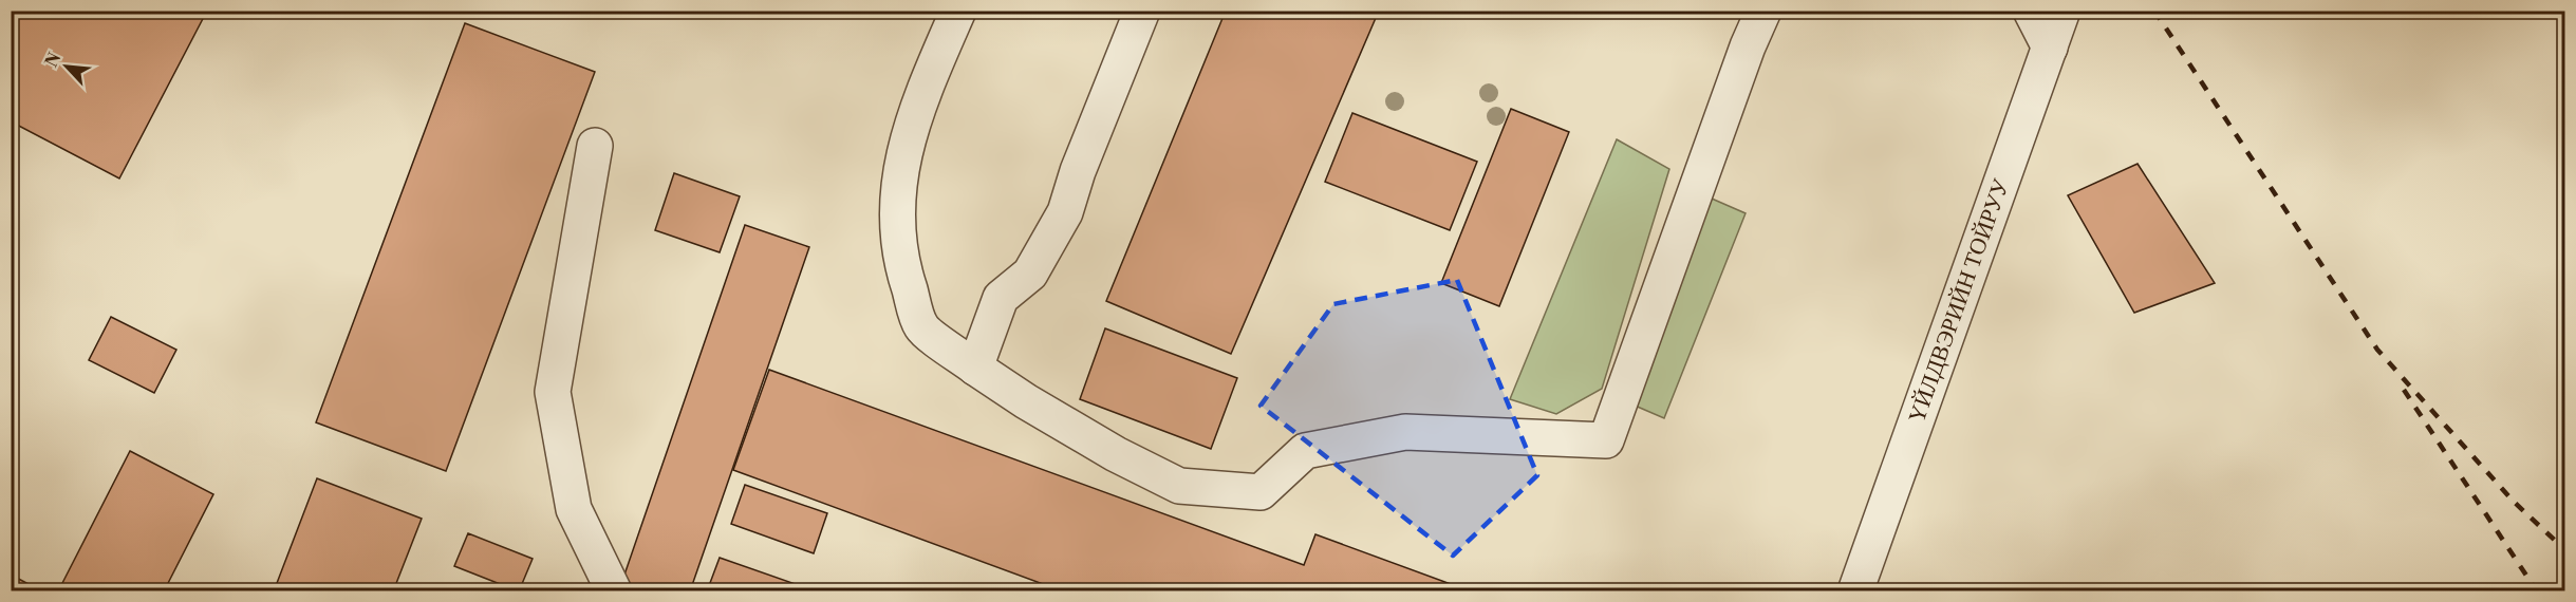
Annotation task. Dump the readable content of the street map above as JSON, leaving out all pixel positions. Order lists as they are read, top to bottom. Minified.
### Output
{"streets":{"lane":["ҮЙЛДВЭРИЙН ТОЙРУУ"]},"north":"top left"}
